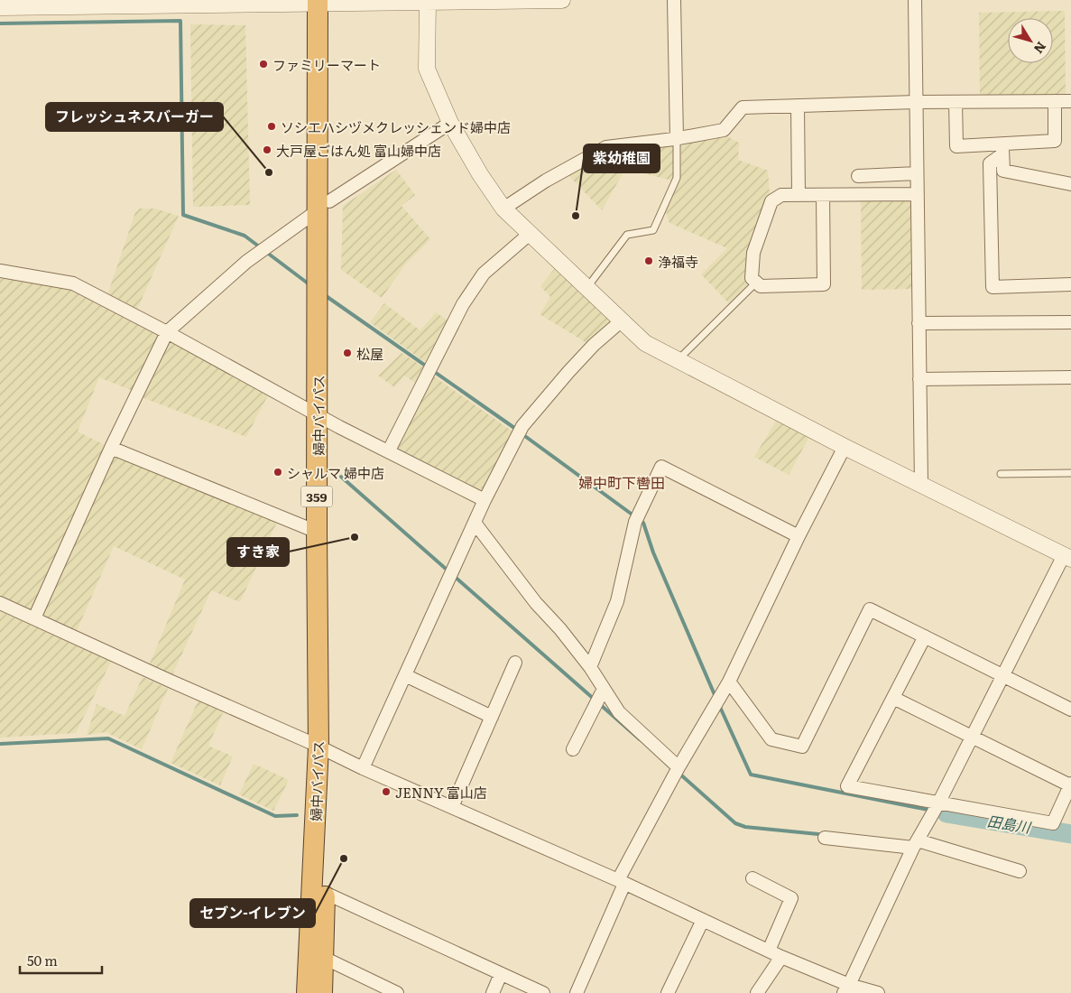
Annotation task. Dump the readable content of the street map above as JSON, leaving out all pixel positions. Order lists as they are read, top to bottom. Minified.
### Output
{"streets":{"highway":["婦中バイパス","359"]},"districts":["婦中町下轡田"],"water":["田島川"],"places":["ファミリーマート","ソシエハシヅメクレッシェンド婦中店","大戸屋ごはん処 富山婦中店","フレッシュネスバーガー","紫幼稚園","浄福寺","松屋","シャルマ 婦中店","すき家","JENNY 富山店","セブン-イレブン"],"scale_bar":"50 m","north":"bottom right"}
